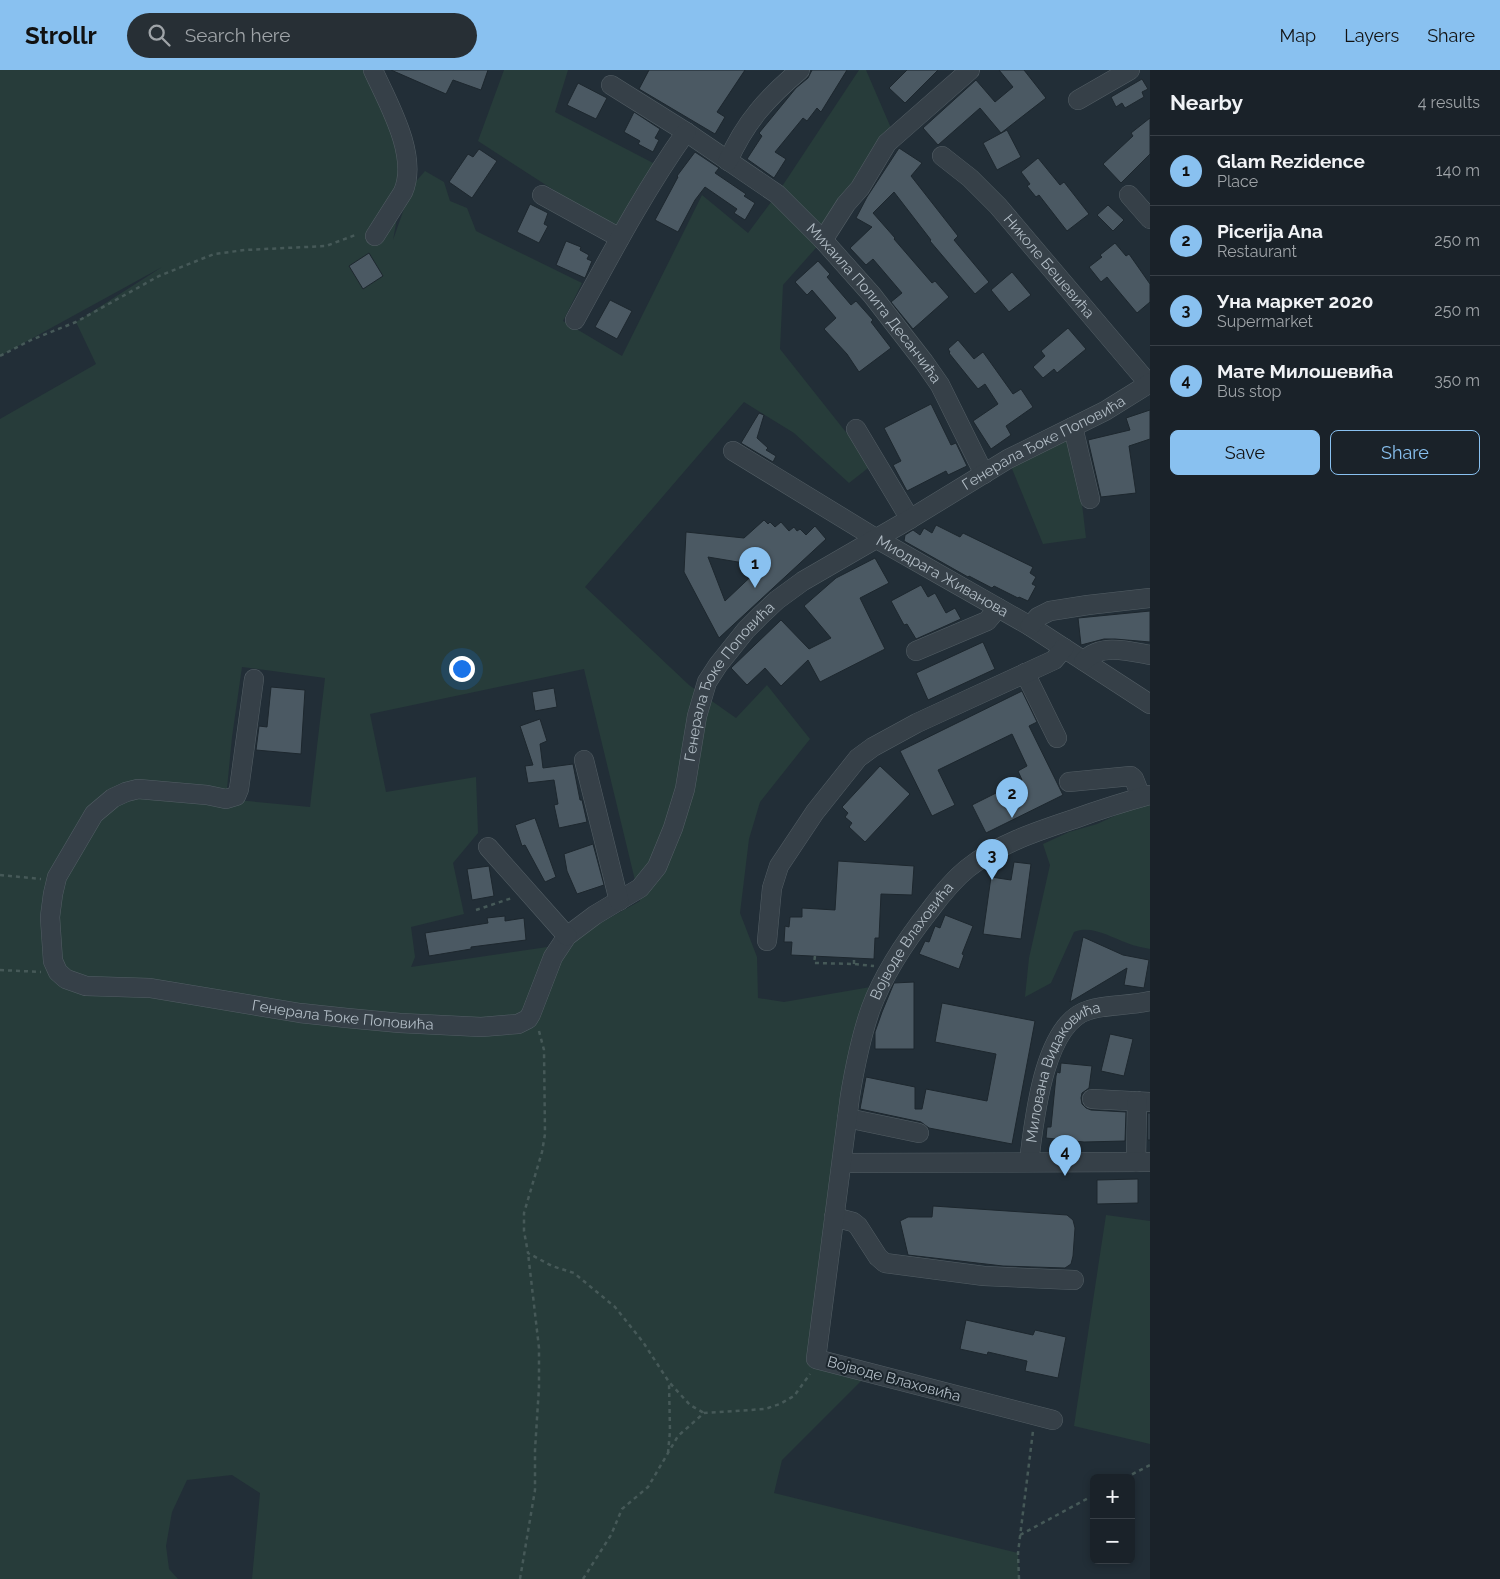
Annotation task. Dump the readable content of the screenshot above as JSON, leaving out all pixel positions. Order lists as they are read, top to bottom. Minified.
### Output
{"streets":{"street":["Николе Бешевића","Михаила Полита Десанчића","Генерала Ђоке Поповића","Миодрага Живанова","Војводе Влаховића","Милована Видаковића"]},"crossings":[["Николе Бешевића","Генерала Ђоке Поповића"],["Михаила Полита Десанчића","Генерала Ђоке Поповића"],["Генерала Ђоке Поповића","Миодрага Живанова"]],"page":{"header":"Strollr","search":"Search here","nav":["Map","Layers","Share"],"heading":["Nearby","4 results"],"list":[{"mark":"1","name":"Glam Rezidence","note":"Place","value":"140 m"},{"mark":"2","name":"Picerija Ana","note":"Restaurant","value":"250 m"},{"mark":"3","name":"Уна маркет 2020","note":"Supermarket","value":"250 m"},{"mark":"4","name":"Мате Милошевића","note":"Bus stop","value":"350 m"}],"buttons":["Save","Share"],"pins":["1","2","3","4"],"map_buttons":["+","−"]}}
